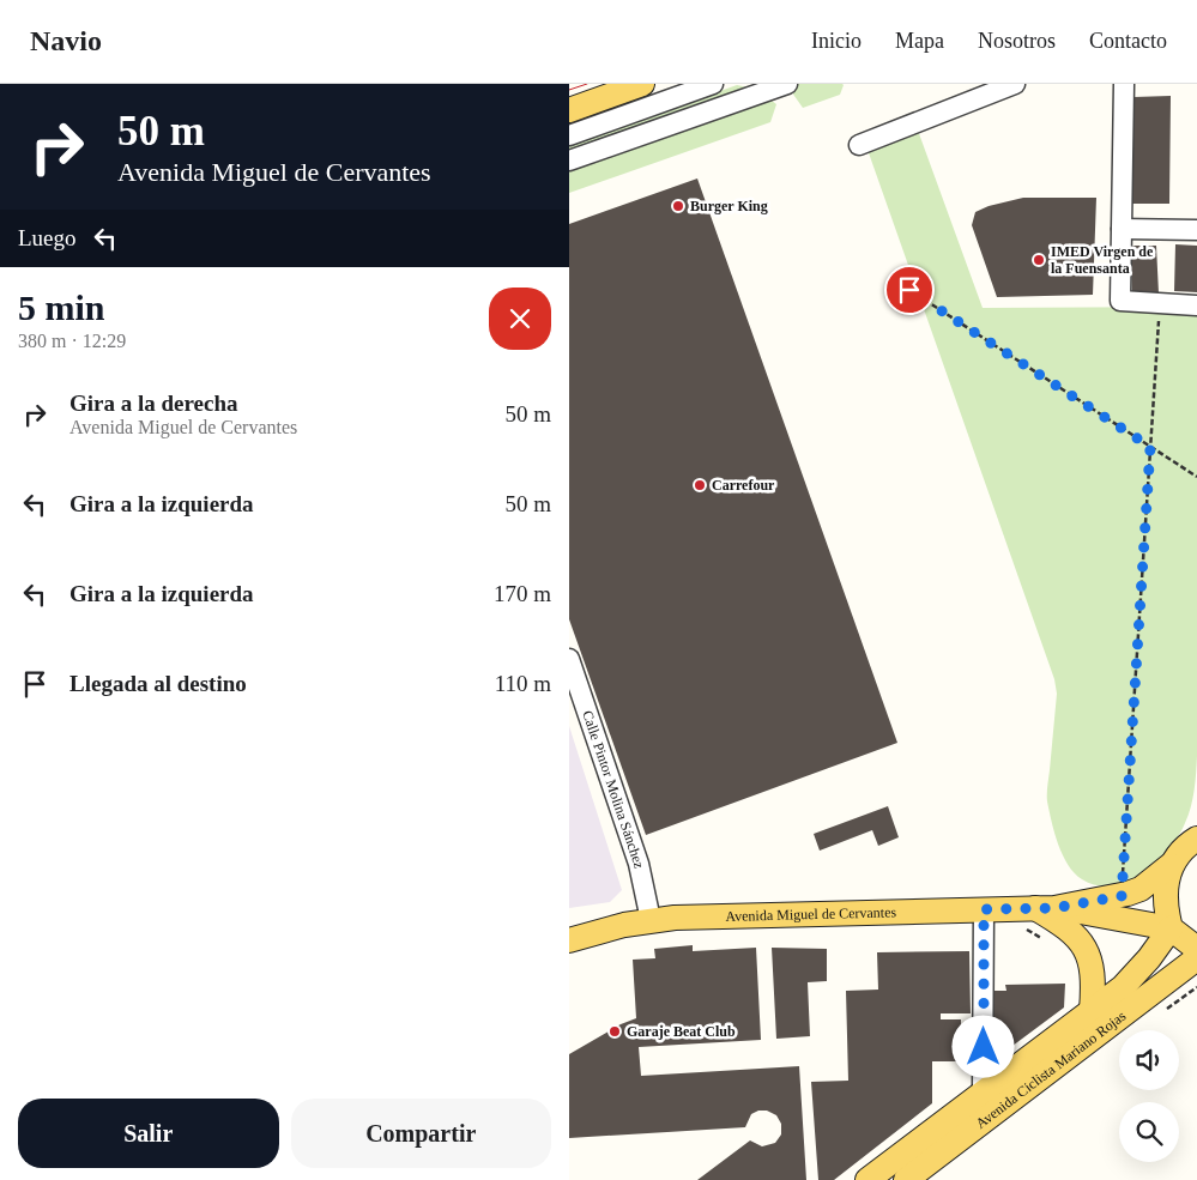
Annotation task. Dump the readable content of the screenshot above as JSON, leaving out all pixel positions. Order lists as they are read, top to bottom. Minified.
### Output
{"streets":{"main road":["Avenida Miguel de Cervantes","Avenida Ciclista Mariano Rojas"],"street":["Calle Pintor Molina Sánchez"]},"crossings":[["Calle Pintor Molina Sánchez","Avenida Miguel de Cervantes"],["Avenida Miguel de Cervantes","Avenida Ciclista Mariano Rojas"]],"places":["Burger King","IMED Virgen de la Fuensanta","Carrefour","Garaje Beat Club"],"page":{"header":"Navio","nav":["Inicio","Mapa","Nosotros","Contacto"],"turn":["50 m","Avenida Miguel de Cervantes"],"then":"Luego","heading":["5 min","380 m · 12:29"],"list":[{"name":"Gira a la derecha","note":"Avenida Miguel de Cervantes","value":"50 m"},{"name":"Gira a la izquierda","value":"50 m"},{"name":"Gira a la izquierda","value":"170 m"},{"name":"Llegada al destino","value":"110 m"}],"buttons":["Salir","Compartir"]}}
